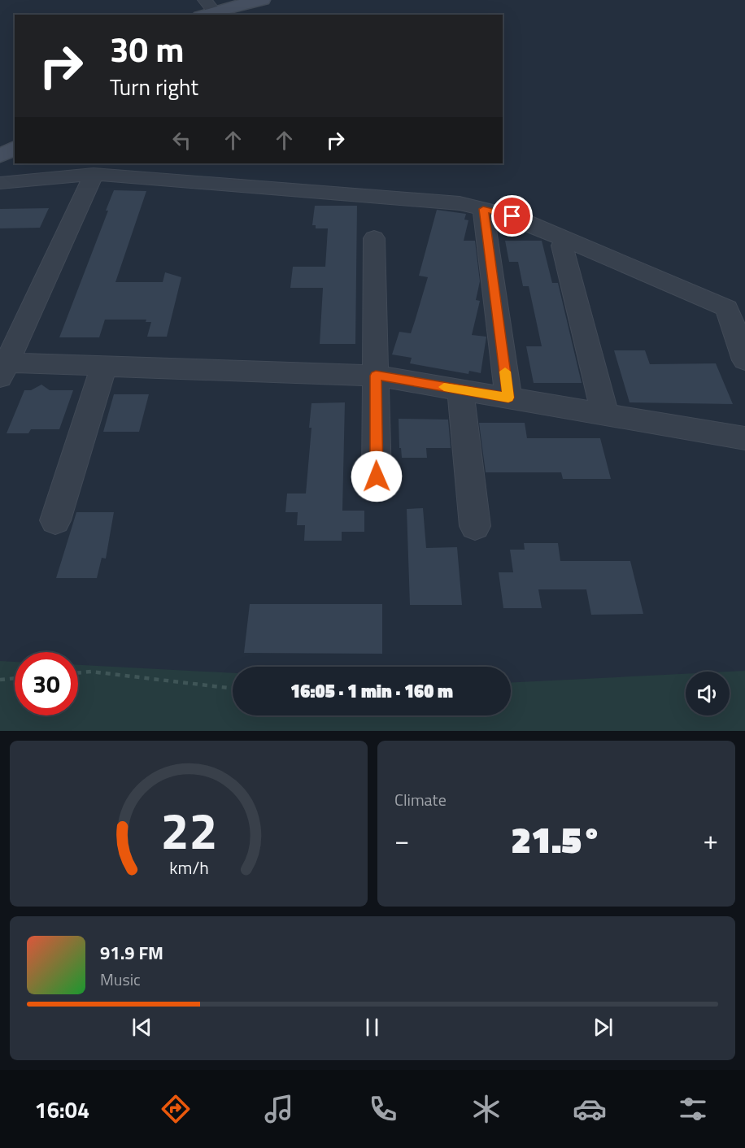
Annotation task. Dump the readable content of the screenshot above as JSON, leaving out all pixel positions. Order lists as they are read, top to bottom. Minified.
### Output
{"page":{"turn":["30 m","Turn right"],"limit":"30","trip":"16:05 · 1 min · 160 m","tile":"Climate","heat":["−","21.5°","+"],"song":["91.9 FM","Music"],"tabs":"16:04","gauge":["22","km/h"]}}
